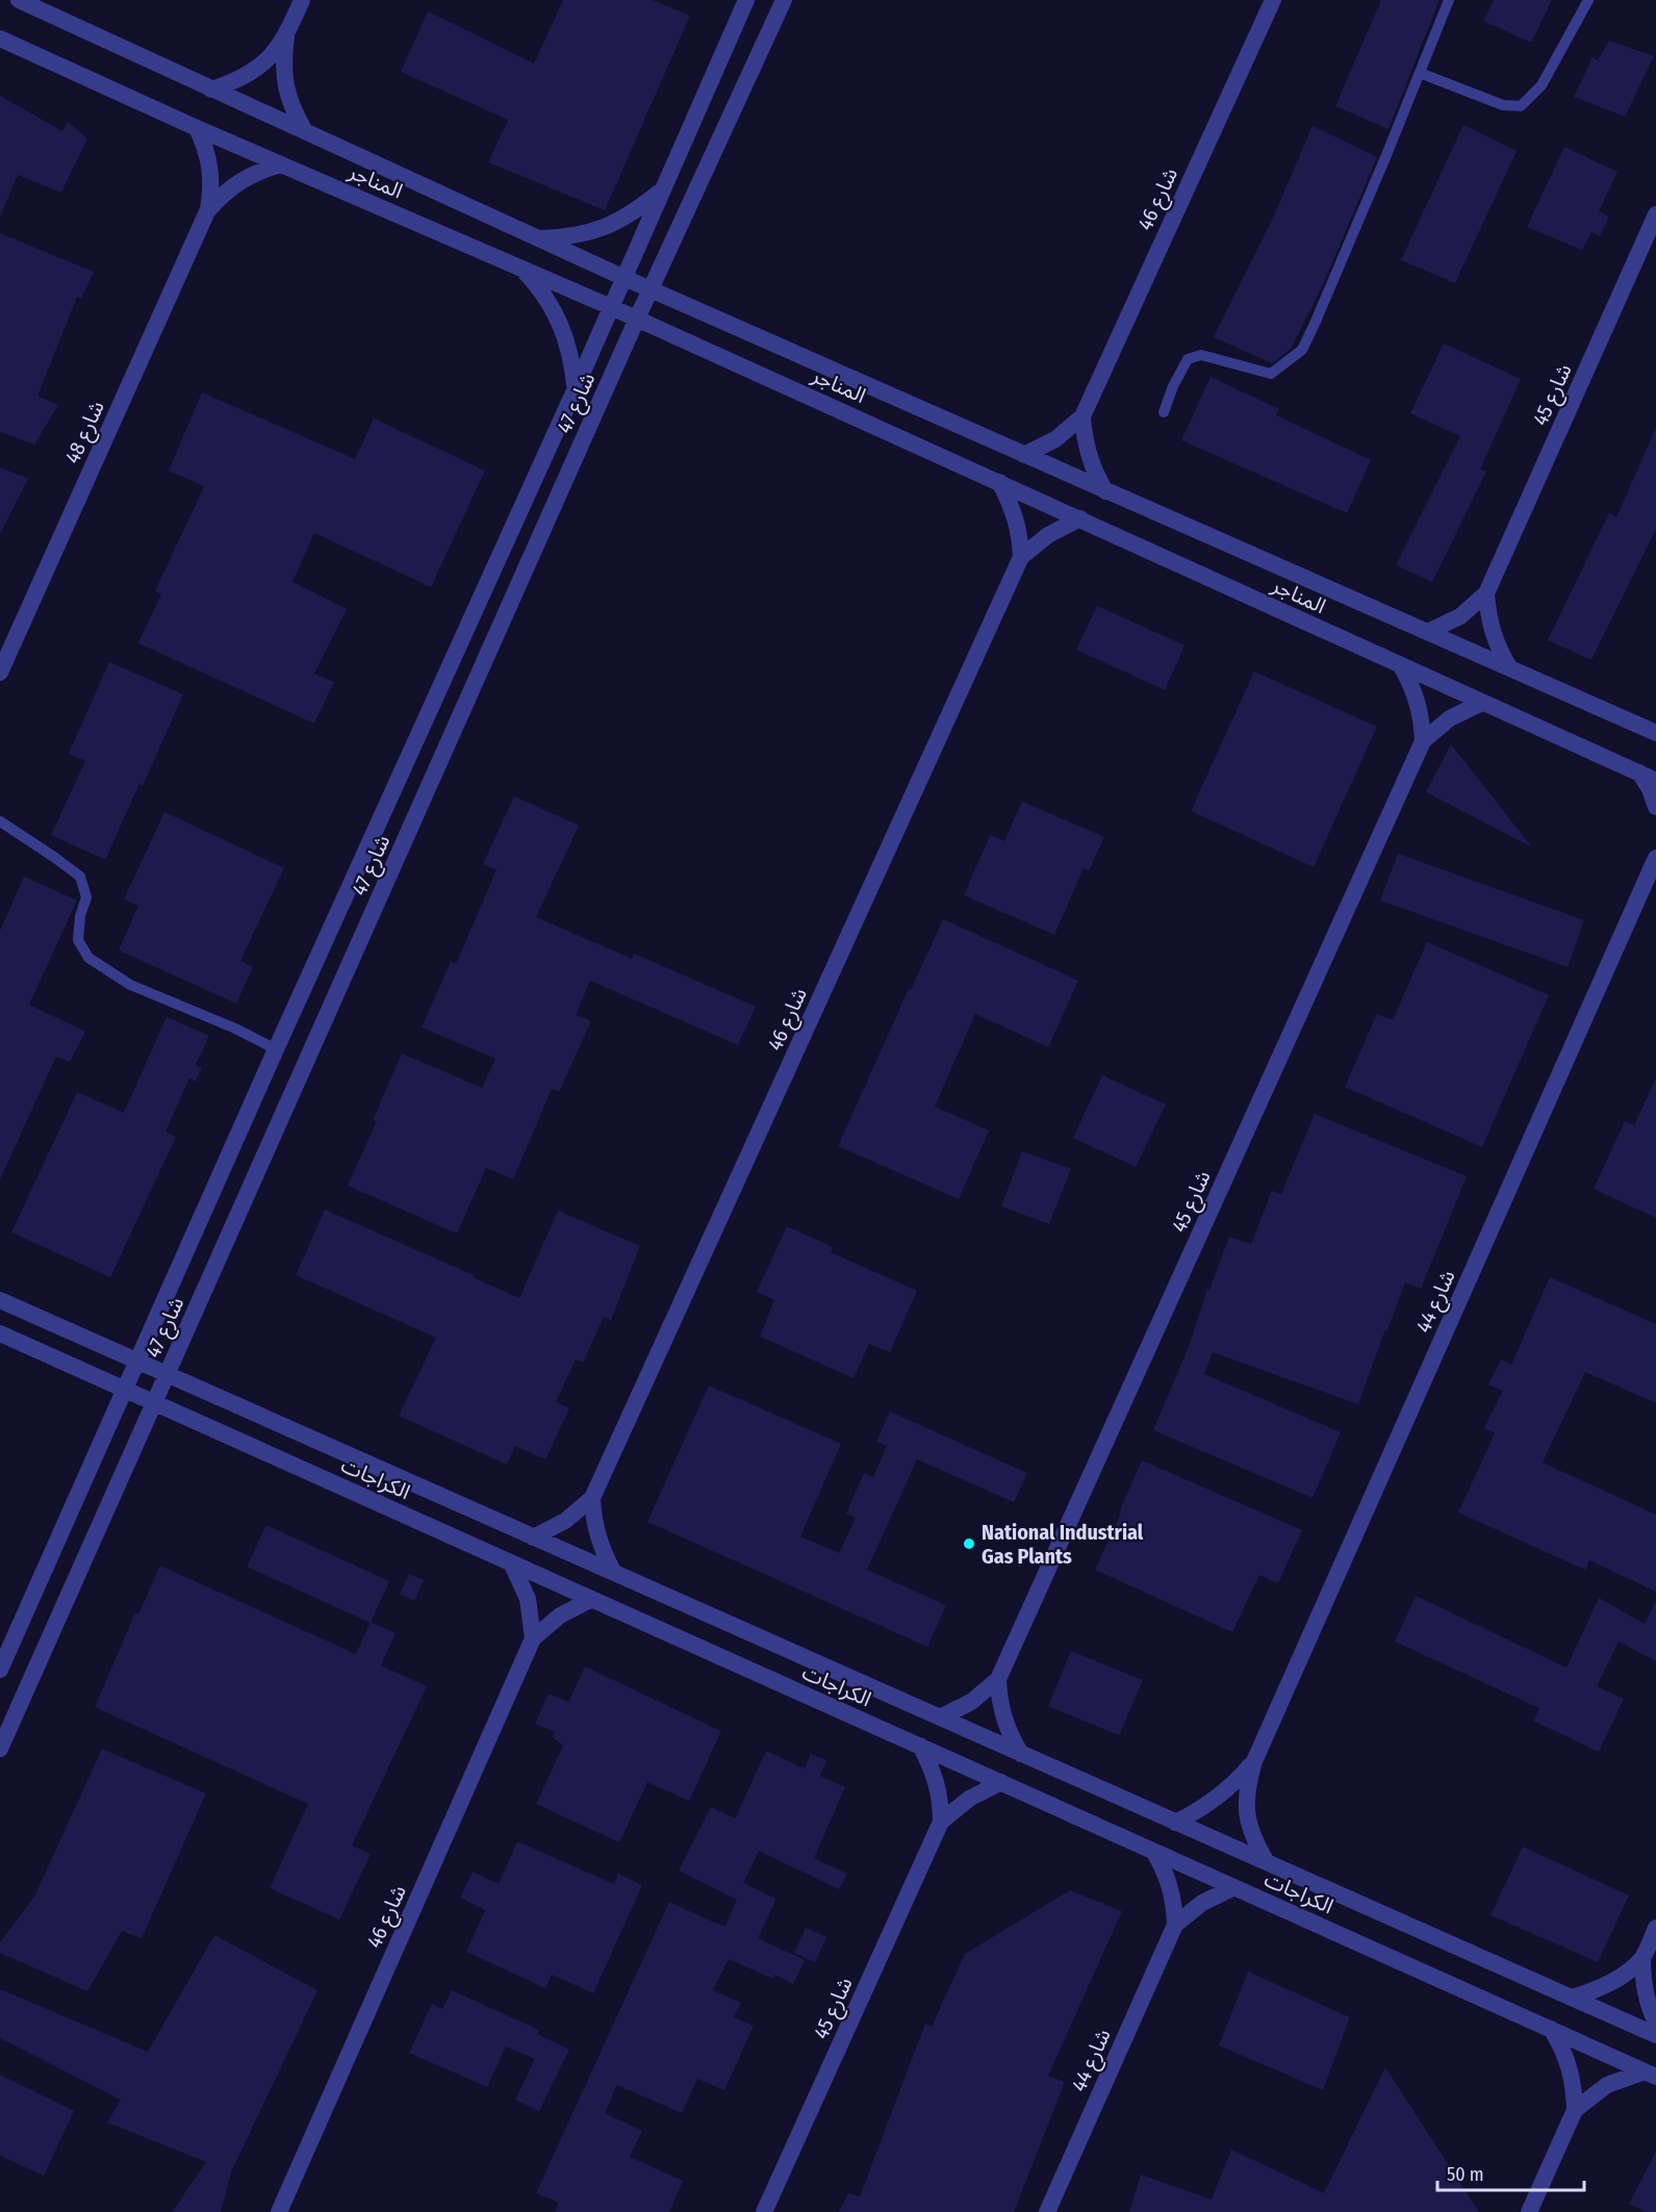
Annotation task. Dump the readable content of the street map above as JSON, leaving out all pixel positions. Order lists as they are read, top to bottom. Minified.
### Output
{"streets":{"street":["المناجر","شارع 46","شارع 45","شارع 47","شارع 48","شارع 44","الكراجات"]},"crossings":[["المناجر","شارع 46"],["المناجر","شارع 45"],["المناجر","شارع 47"],["المناجر","شارع 48"],["شارع 46","الكراجات"],["شارع 45","الكراجات"],["شارع 47","الكراجات"],["شارع 44","الكراجات"]],"places":["National Industrial Gas Plants"],"scale_bar":"50 m"}
